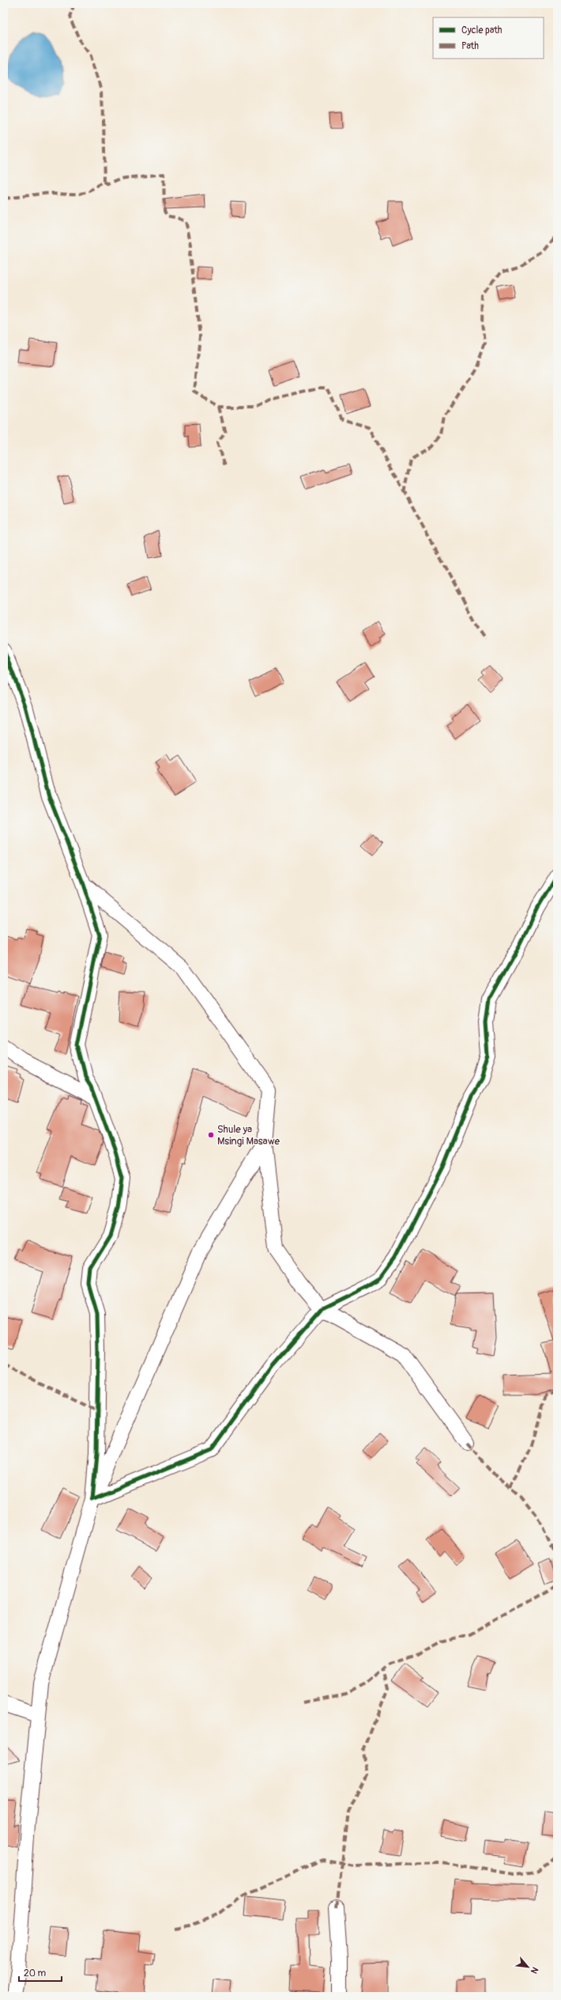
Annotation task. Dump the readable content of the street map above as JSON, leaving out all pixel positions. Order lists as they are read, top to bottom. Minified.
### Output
{"places":["Shule ya Msingi Masawe"],"legend":["Cycle path","Path"],"scale_bar":"20 m","north":"bottom right"}
